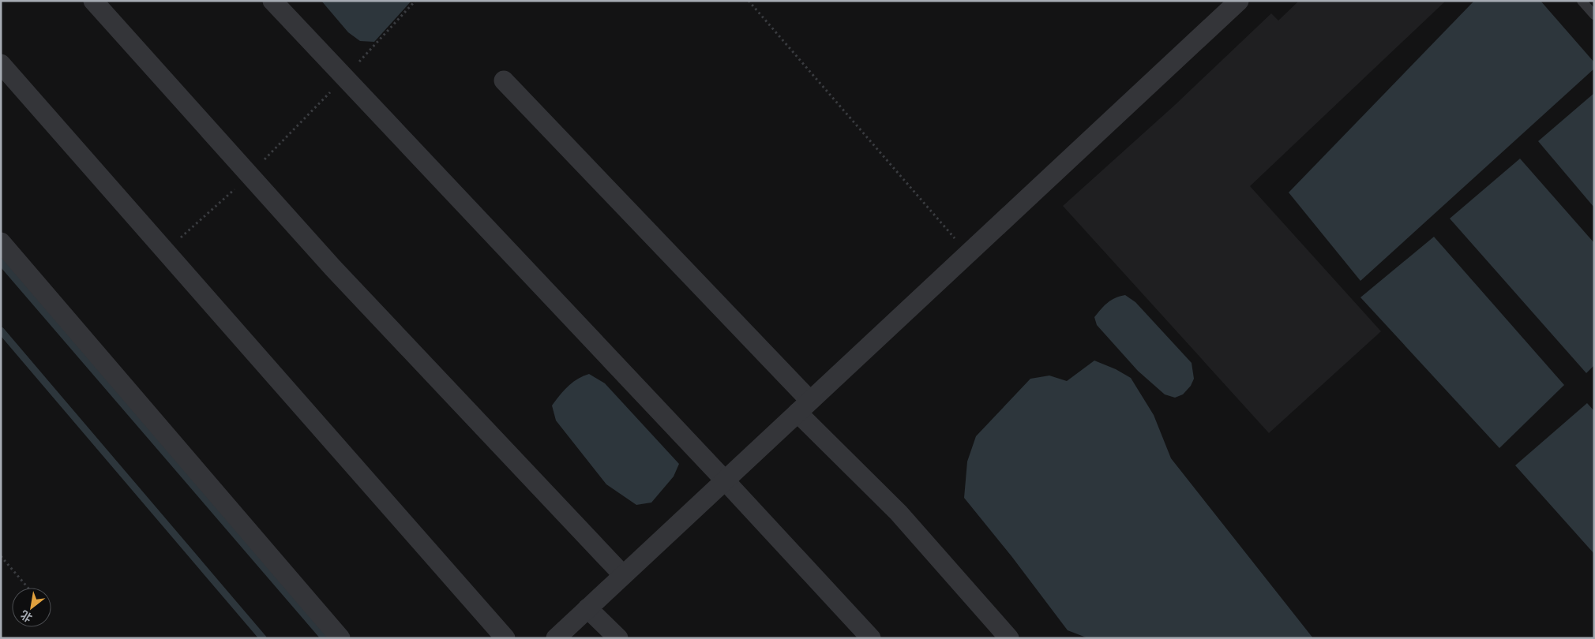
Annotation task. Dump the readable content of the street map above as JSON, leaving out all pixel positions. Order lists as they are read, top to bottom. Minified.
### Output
{"north":"bottom left"}
